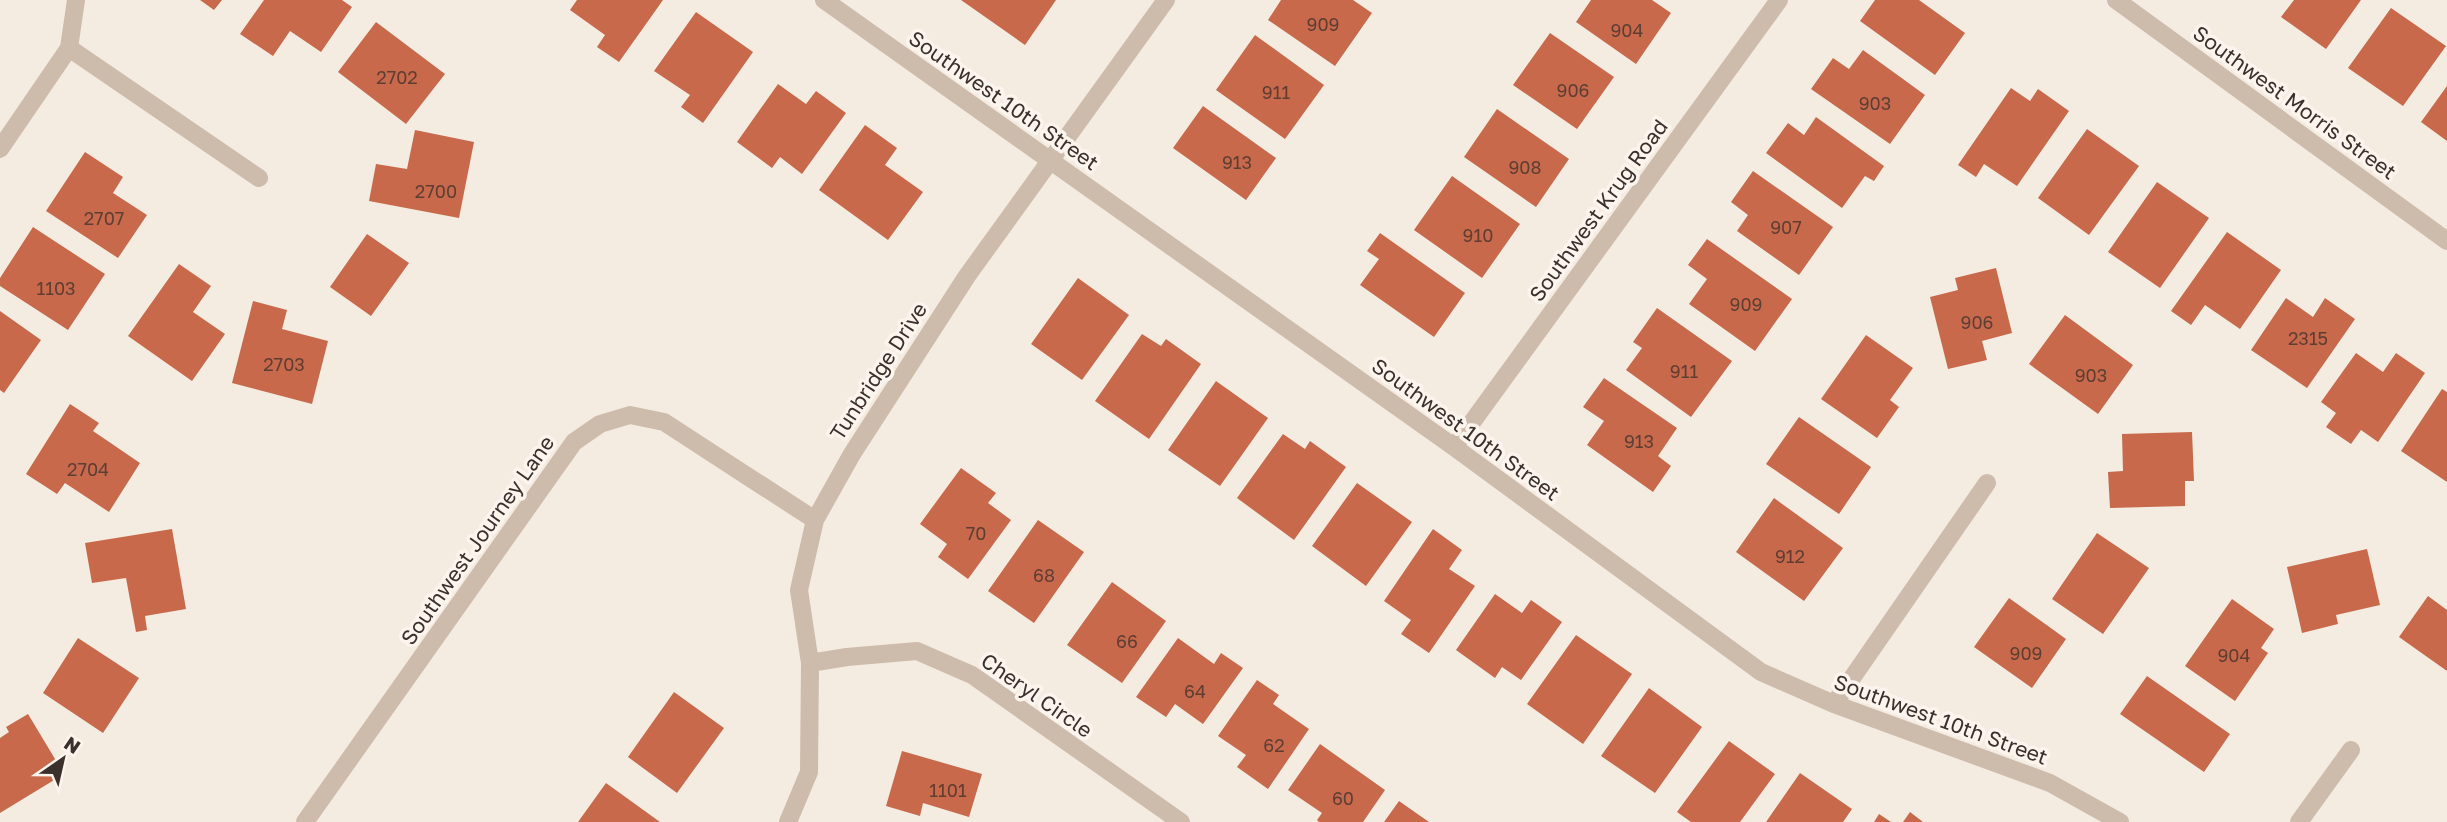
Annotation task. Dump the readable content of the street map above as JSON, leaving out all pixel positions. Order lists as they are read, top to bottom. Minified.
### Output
{"streets":{"street":["Southwest 10th Street","Southwest Morris Street","Southwest Krug Road","Tunbridge Drive","Southwest Journey Lane","Cheryl Circle"]},"crossings":[["Southwest 10th Street","Southwest Krug Road"],["Southwest 10th Street","Tunbridge Drive"],["Tunbridge Drive","Southwest Journey Lane"],["Tunbridge Drive","Cheryl Circle"]],"house_numbers":["909","904","2702","906","911","903","913","908","2700","2707","907","910","1103","909","906","2315","2703","911","903","913","2704","70","912","68","66","909","904","64","62","1101","60"],"north":"top right"}
